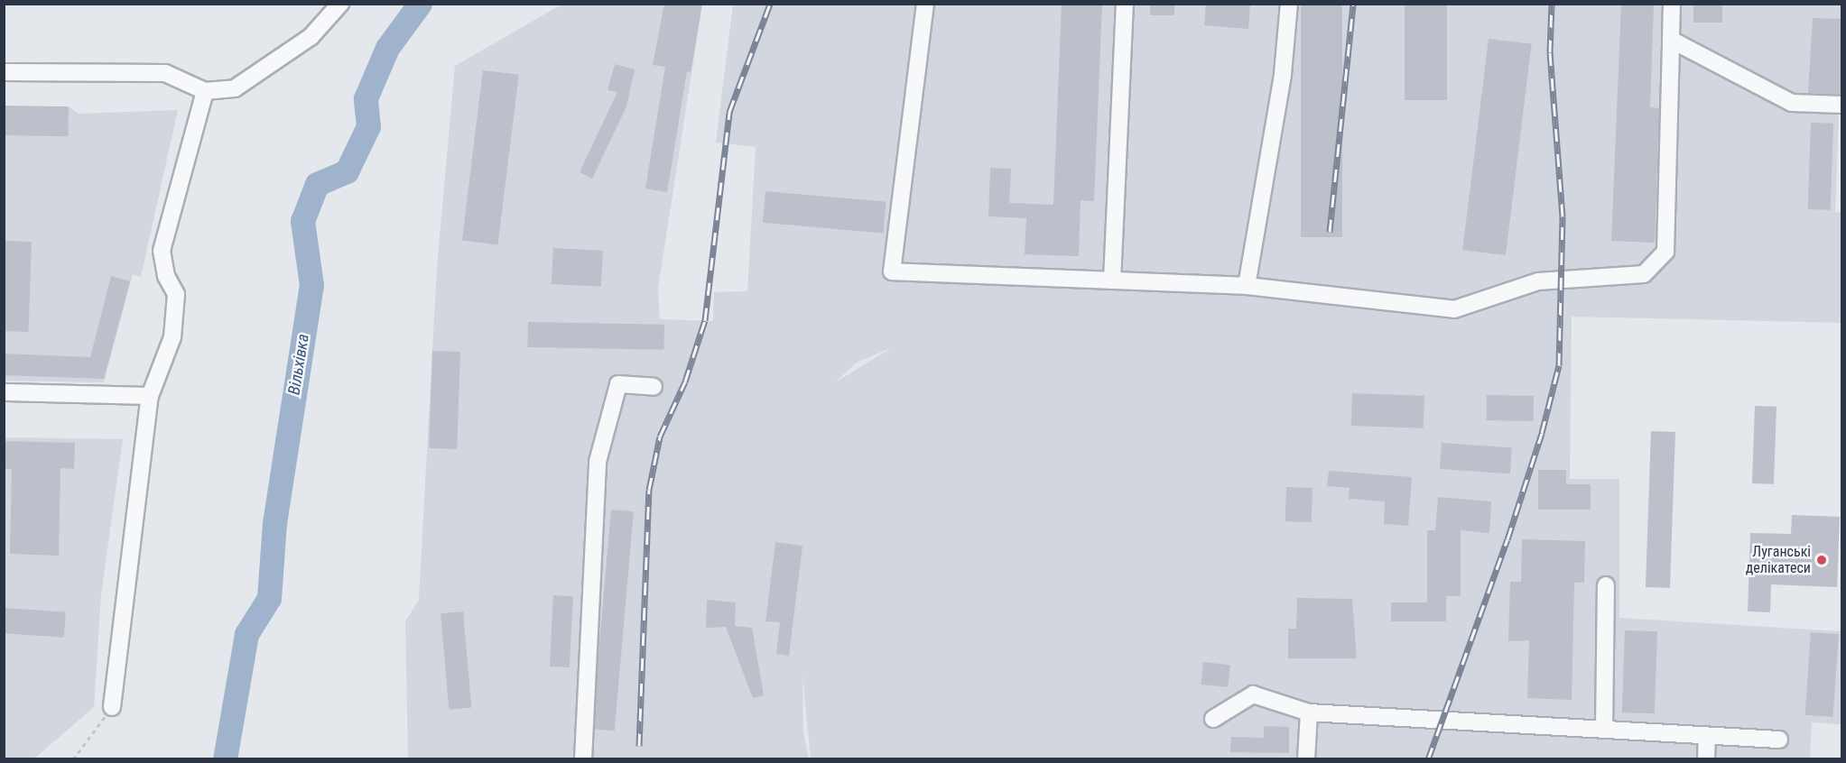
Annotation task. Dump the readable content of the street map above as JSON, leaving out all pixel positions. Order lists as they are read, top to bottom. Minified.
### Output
{"water":["Вільхівка"],"places":["Луганські делікатеси"]}
